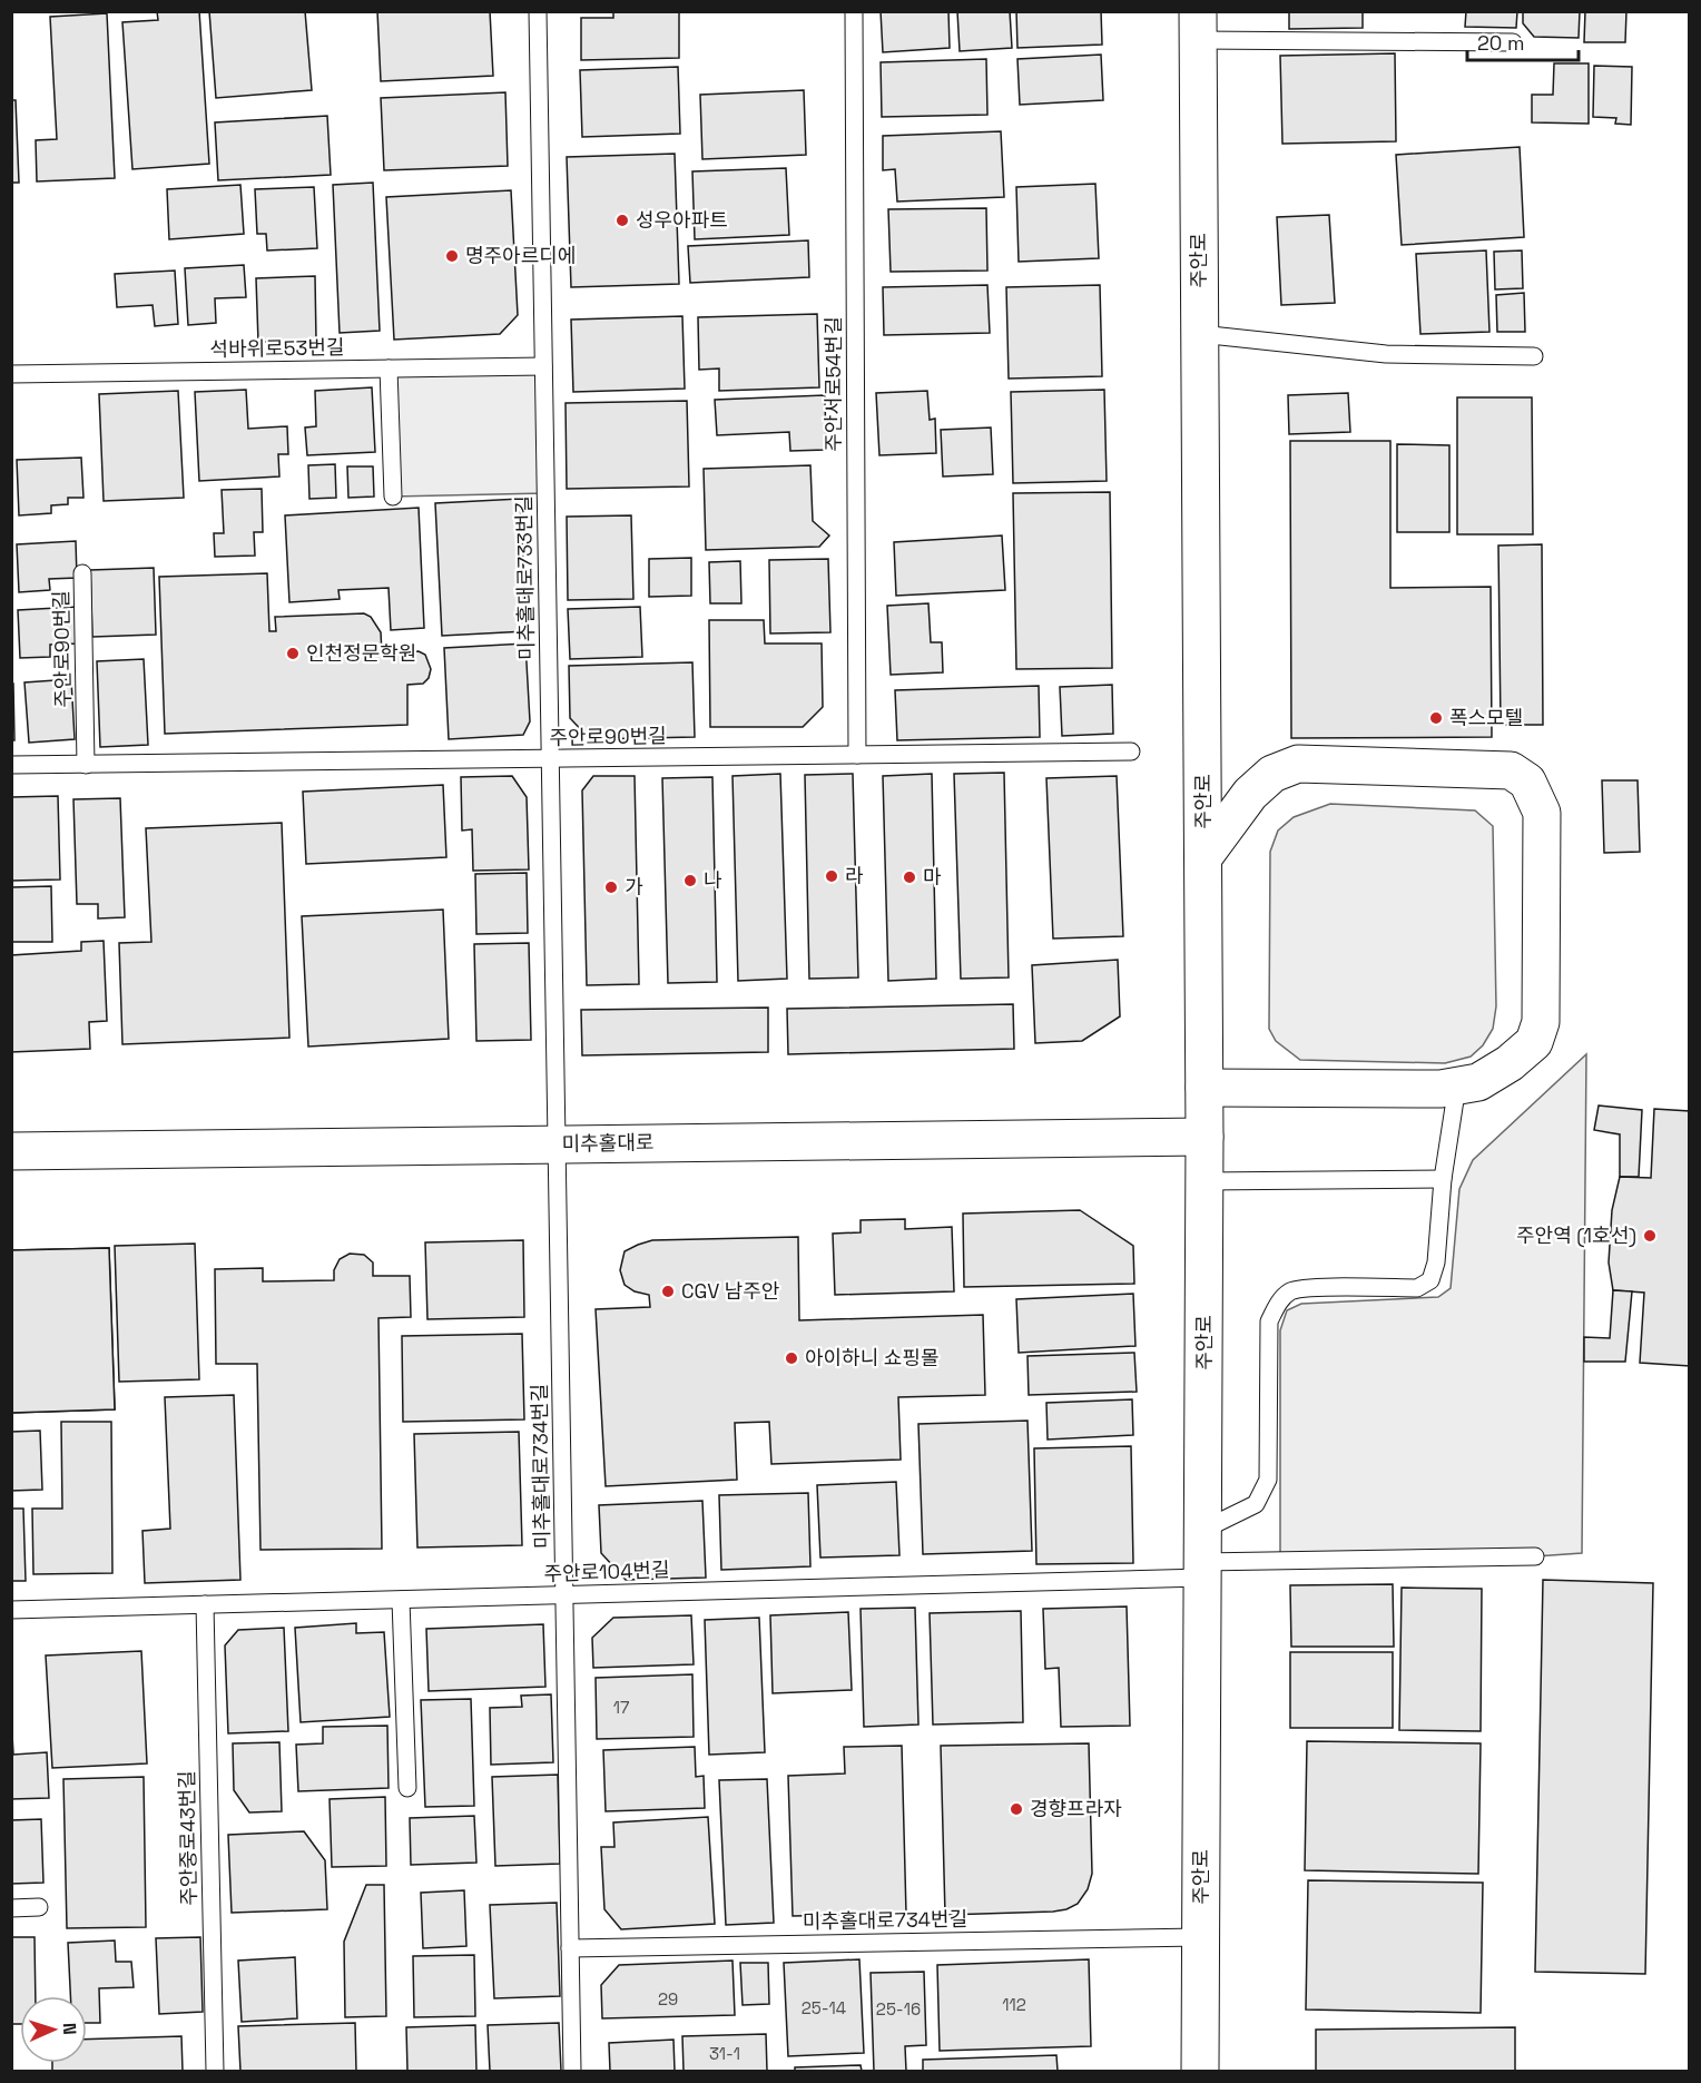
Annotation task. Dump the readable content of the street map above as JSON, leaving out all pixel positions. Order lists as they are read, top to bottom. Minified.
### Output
{"streets":{"main road":["주안로","미추홀대로"],"lane":["석바위로53번길","주안서로54번길","미추홀대로733번길","주안로90번길","미추홀대로734번길","주안로104번길","주안중로43번길"]},"crossings":[["주안로","미추홀대로"],["주안로","미추홀대로734번길"],["주안로","주안로104번길"],["석바위로53번길","미추홀대로733번길"],["주안서로54번길","주안로90번길"],["미추홀대로733번길","주안로90번길"],["미추홀대로733번길","미추홀대로"],["미추홀대로733번길","미추홀대로734번길"],["미추홀대로","미추홀대로734번길"],["미추홀대로734번길","주안로104번길"],["주안로104번길","주안중로43번길"]],"places":["성우아파트","명주아르디에","인천정문학원","폭스모텔","라","마","나","가","주안역 (1호선)","CGV 남주안","아이하니 쇼핑몰","경향프라자"],"house_numbers":["17","29","112","25-14","25-16","31-1"],"scale_bar":"20 m","north":"right"}
